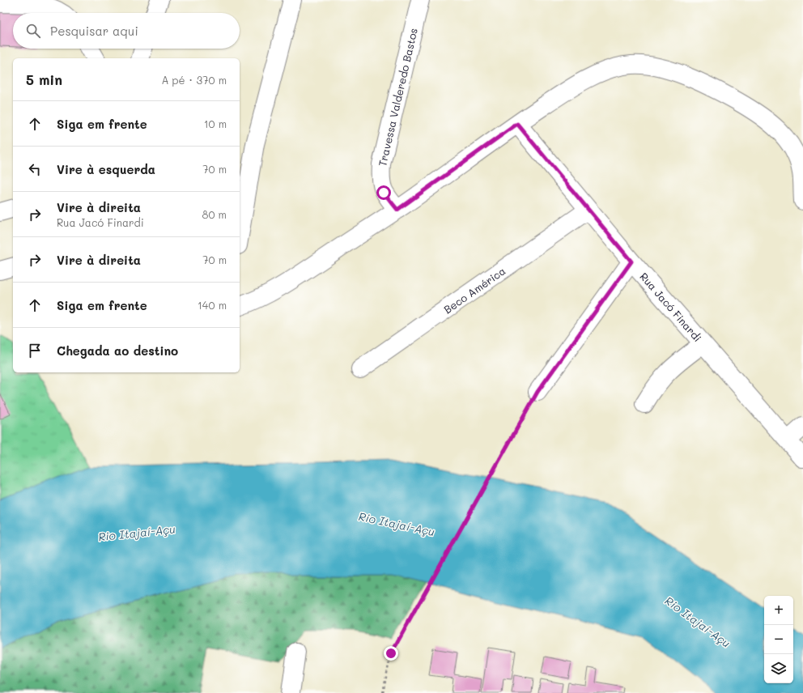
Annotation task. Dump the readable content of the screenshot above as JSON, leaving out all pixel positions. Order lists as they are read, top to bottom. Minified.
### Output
{"streets":{"street":["Travessa Valderedo Bastos","Beco América","Rua Jacó Finardi"]},"crossings":[["Beco América","Rua Jacó Finardi"]],"water":["Rio Itajaí-Açu"],"page":{"search":"Pesquisar aqui","heading":["5 min","A pé · 370 m"],"list":[["Siga em frente","10 m"],["Vire à esquerda","70 m"],["Vire à direita","Rua Jacó Finardi","80 m"],["Vire à direita","70 m"],["Siga em frente","140 m"],"Chegada ao destino"],"map_buttons":["+","−"]}}
